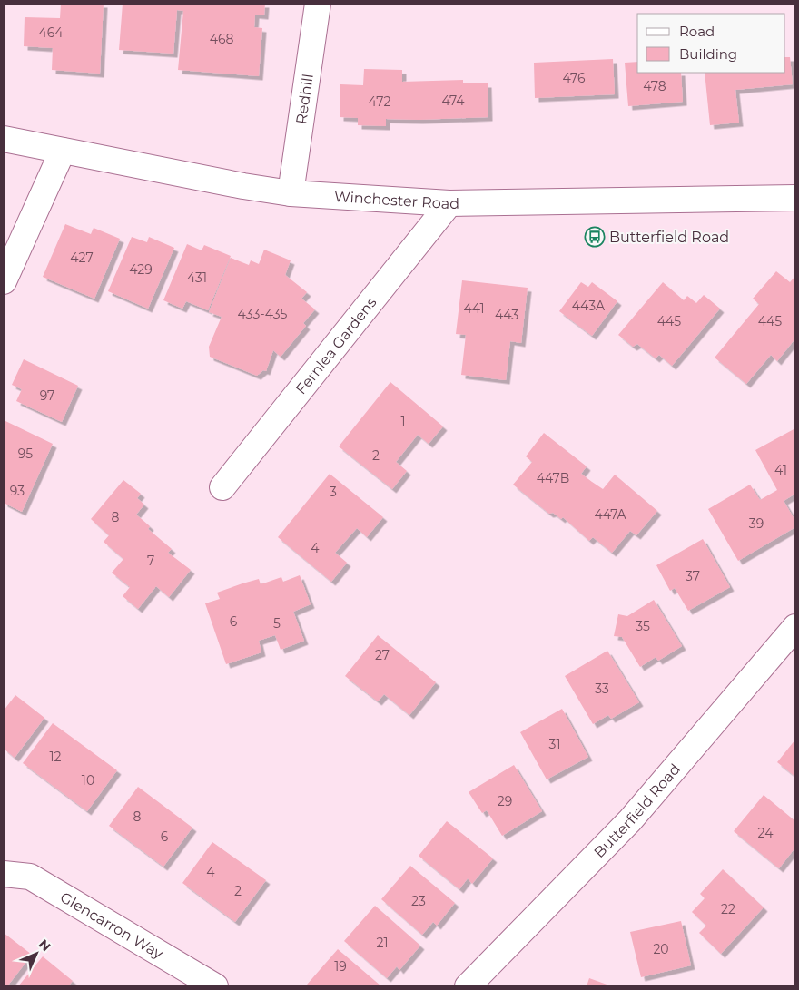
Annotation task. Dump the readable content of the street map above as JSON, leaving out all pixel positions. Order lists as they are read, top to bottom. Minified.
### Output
{"streets":{"street":["Redhill","Winchester Road","Fernlea Gardens","Butterfield Road","Glencarron Way"]},"crossings":[["Redhill","Winchester Road"],["Winchester Road","Fernlea Gardens"]],"places":{"bus stop":["Butterfield Road"]},"house_numbers":["464","468","476","478","474","472","427","429","431","443A","441","433-435","443","445","445","97","1","95","2","41","447B","93","3","447A","8","39","4","7","37","6","5","35","27","33","31","12","10","29","8","24","6","4","2","23","22","21","20","19"],"legend":["Road","Building"],"north":"top right"}
